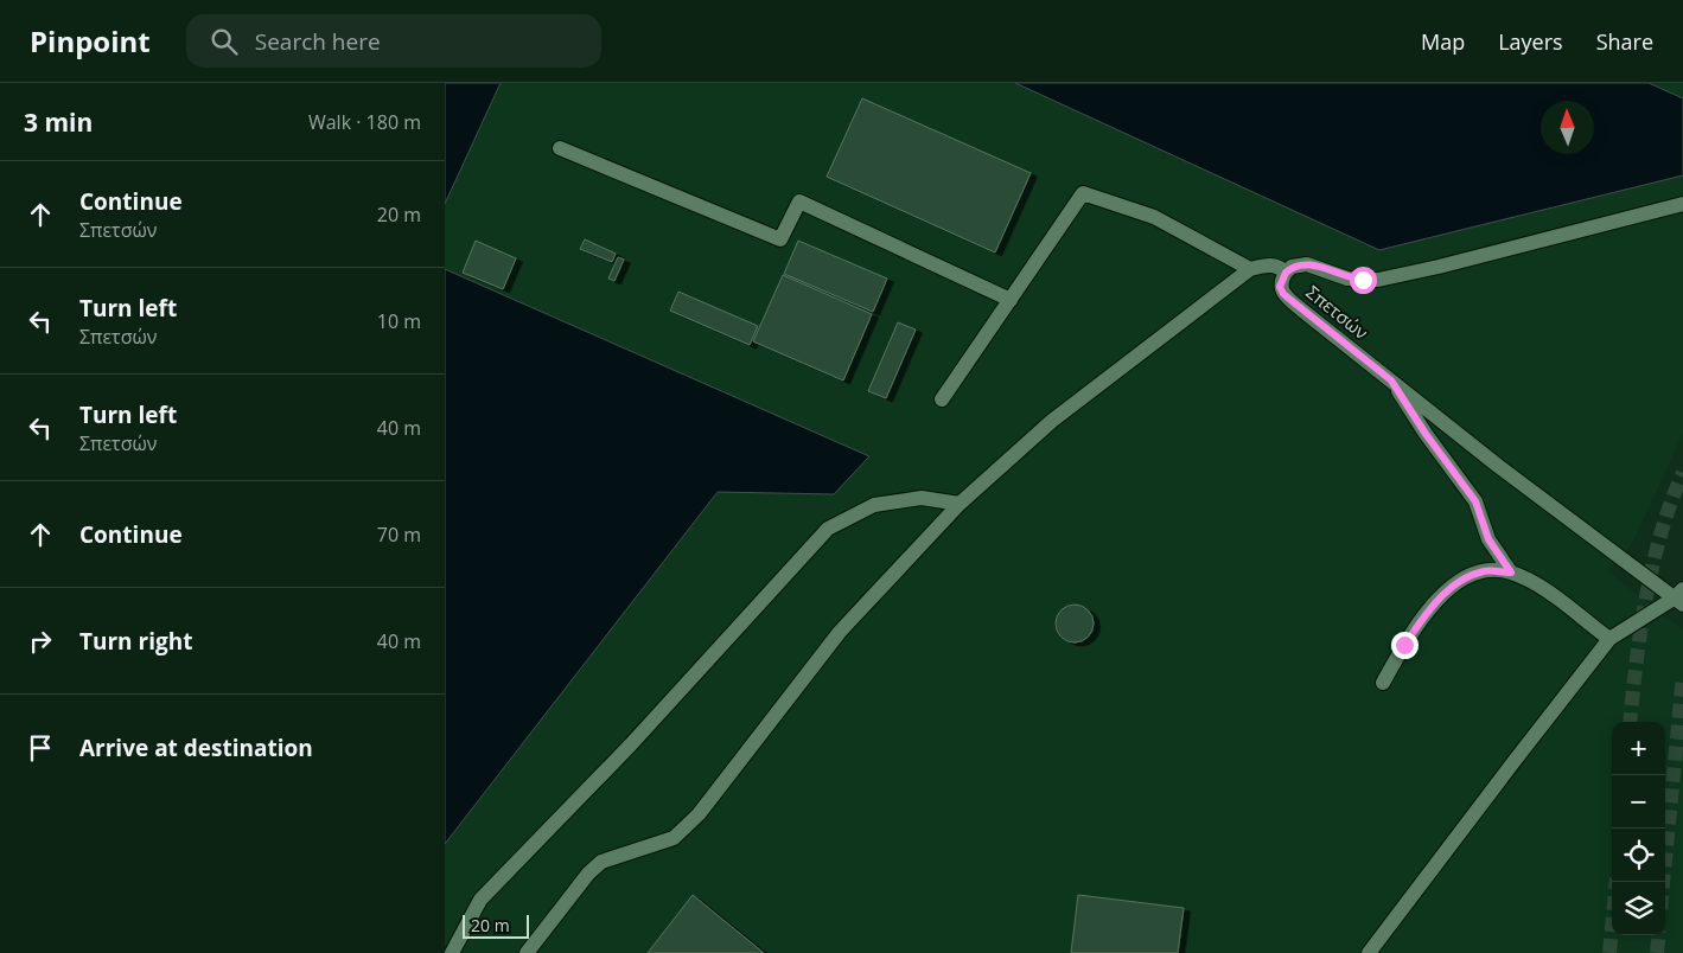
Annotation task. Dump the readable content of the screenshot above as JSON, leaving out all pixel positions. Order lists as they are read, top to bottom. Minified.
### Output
{"streets":{"street":["Σπετσών"]},"scale_bar":"20 m","north":"top","page":{"header":"Pinpoint","search":"Search here","nav":["Map","Layers","Share"],"heading":["3 min","Walk · 180 m"],"list":[["Continue","Σπετσών","20 m"],["Turn left","Σπετσών","10 m"],["Turn left","Σπετσών","40 m"],["Continue","70 m"],["Turn right","40 m"],"Arrive at destination"],"map_buttons":["+","−"],"scale":"20 m"}}
